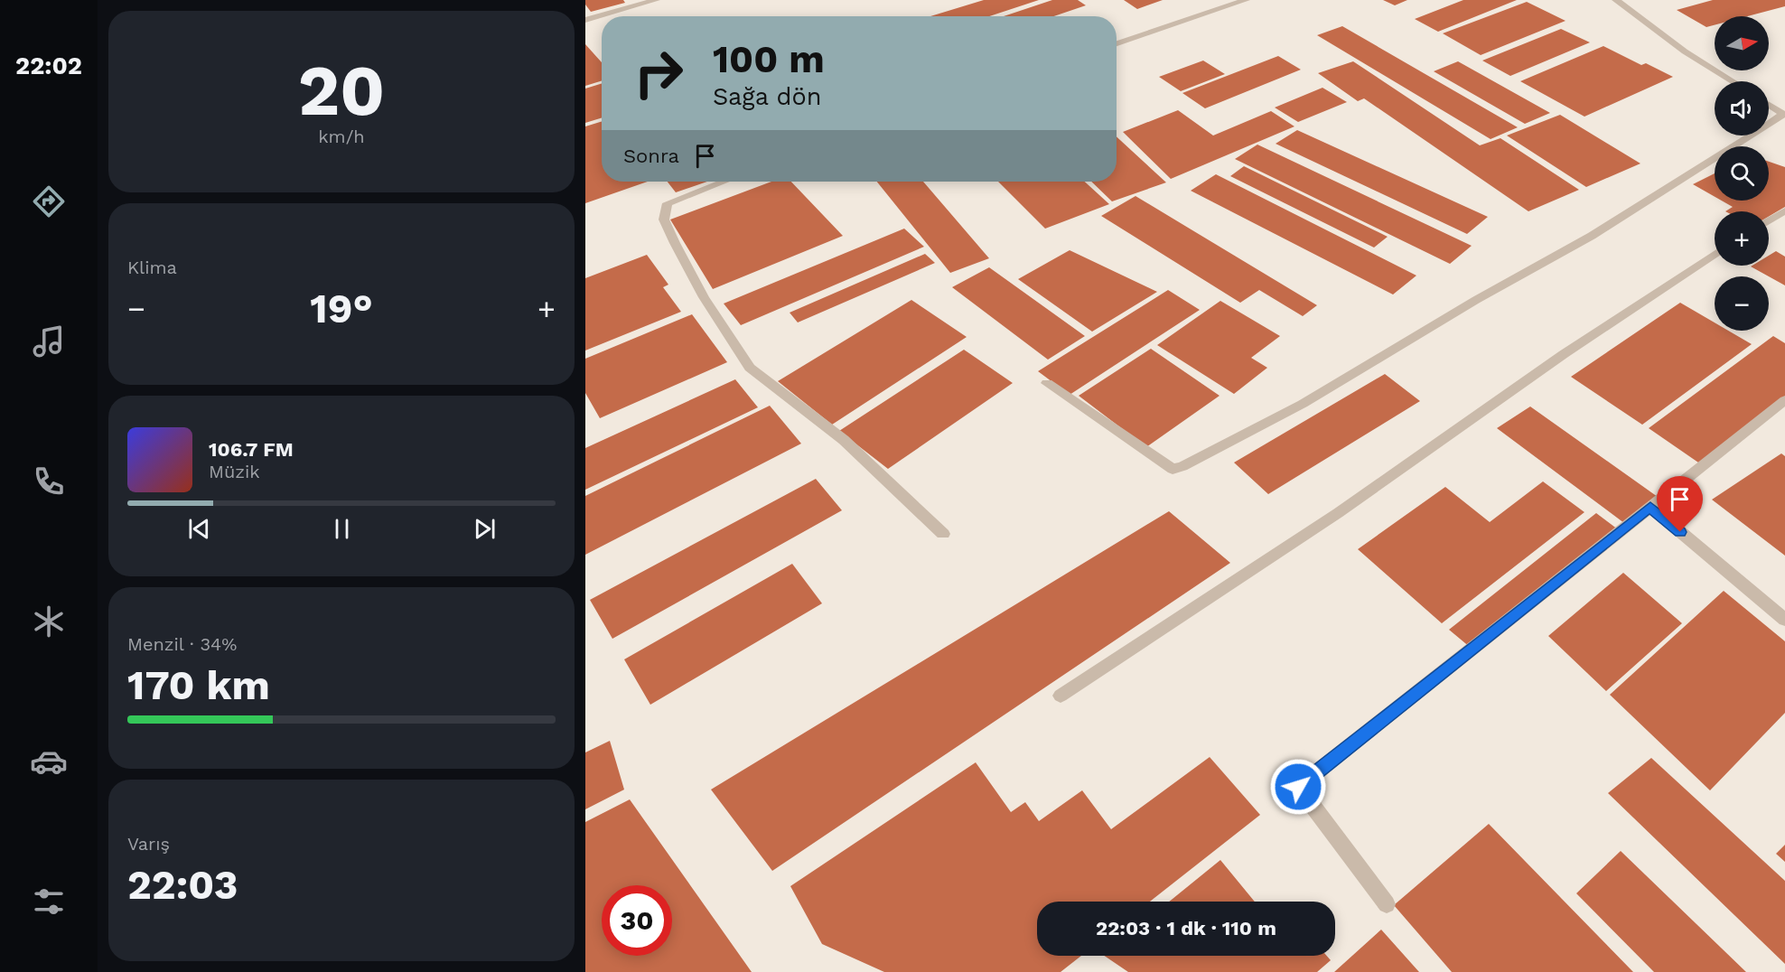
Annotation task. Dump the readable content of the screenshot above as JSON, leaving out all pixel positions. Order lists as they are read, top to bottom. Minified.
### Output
{"north":"right","page":{"tabs":"22:02","tile":[["20","km/h"],"Klima",["Menzil · 34%","170 km"],["Varış","22:03"]],"map_buttons":["+","−"],"turn":["100 m","Sağa dön"],"then":"Sonra","heat":["−","19°","+"],"song":["106.7 FM","Müzik"],"limit":"30","trip":"22:03 · 1 dk · 110 m"}}
